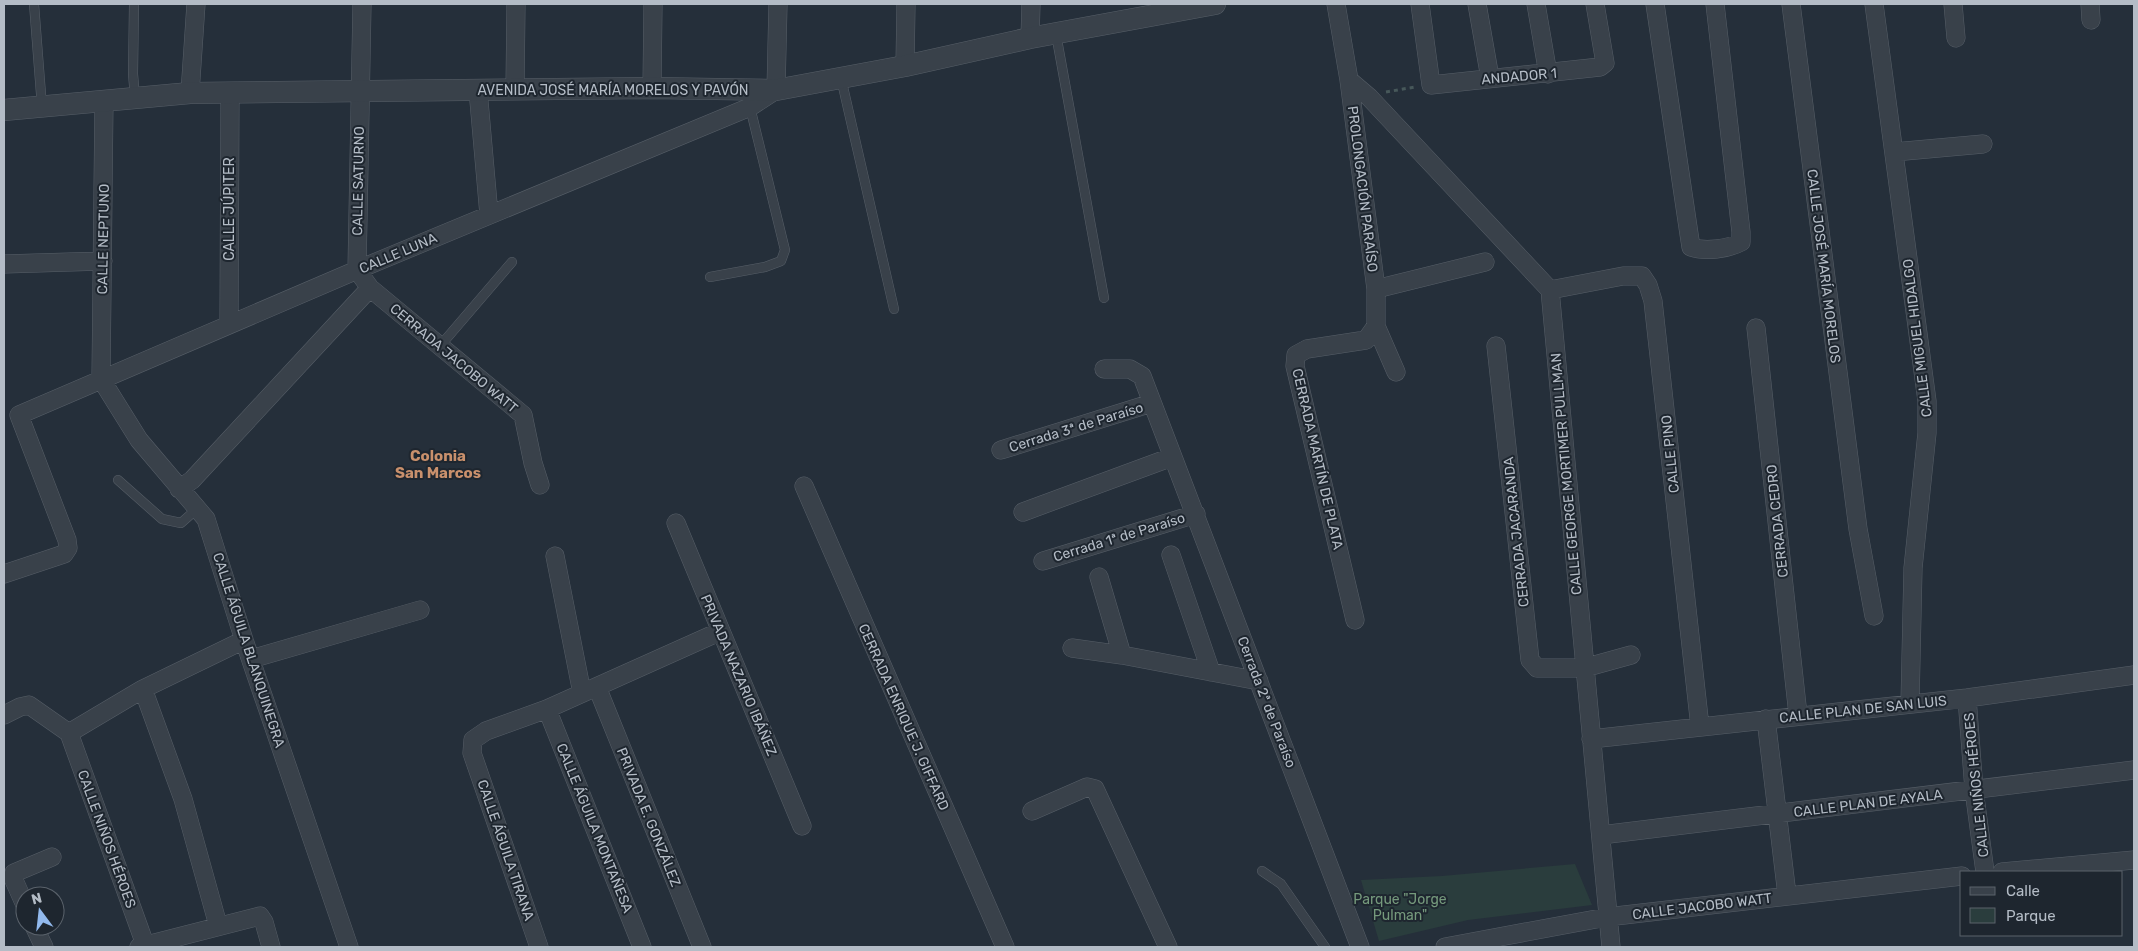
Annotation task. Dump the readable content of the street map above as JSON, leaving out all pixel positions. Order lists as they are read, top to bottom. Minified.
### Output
{"streets":{"street":["ANDADOR 1","AVENIDA JOSÉ MARÍA MORELOS Y PAVÓN","CALLE SATURNO","PROLONGACIÓN PARAÍSO","CALLE JÚPITER","CALLE NEPTUNO","CALLE LUNA","CALLE JOSÉ MARÍA MORELOS","CALLE MIGUEL HIDALGO","CERRADA JACOBO WATT","Cerrada 3ª de Paraíso","CALLE PINO","CERRADA MARTÍN DE PLATA","CALLE GEORGE MORTIMER PULLMAN","CERRADA CEDRO","CERRADA JACARANDA","Cerrada 1ª de Paraíso","CALLE ÁGUILA BLANQUINEGRA","PRIVADA NAZARIO IBÁÑEZ","Cerrada 2ª de Paraíso","CALLE PLAN DE SAN LUIS","CERRADA ENRIQUE J. GIFFARD","CALLE NIÑOS HÉROES","CALLE PLAN DE AYALA","PRIVADA E. GONZÁLEZ","CALLE ÁGUILA MONTAÑESA","CALLE ÁGUILA TIRANA","CALLE JACOBO WATT"]},"crossings":[["AVENIDA JOSÉ MARÍA MORELOS Y PAVÓN","CALLE SATURNO"],["AVENIDA JOSÉ MARÍA MORELOS Y PAVÓN","CALLE JÚPITER"],["AVENIDA JOSÉ MARÍA MORELOS Y PAVÓN","CALLE NEPTUNO"],["AVENIDA JOSÉ MARÍA MORELOS Y PAVÓN","CALLE LUNA"],["CALLE SATURNO","CALLE LUNA"],["CALLE SATURNO","CERRADA JACOBO WATT"],["PROLONGACIÓN PARAÍSO","CERRADA MARTÍN DE PLATA"],["CALLE JÚPITER","CALLE LUNA"],["CALLE NEPTUNO","CALLE LUNA"],["CALLE NEPTUNO","CALLE ÁGUILA BLANQUINEGRA"],["CALLE LUNA","CERRADA JACOBO WATT"],["CALLE LUNA","CALLE ÁGUILA BLANQUINEGRA"],["CALLE MIGUEL HIDALGO","CALLE PLAN DE SAN LUIS"],["Cerrada 3ª de Paraíso","Cerrada 2ª de Paraíso"],["CALLE PINO","CALLE GEORGE MORTIMER PULLMAN"],["CALLE PINO","CALLE PLAN DE SAN LUIS"],["CALLE GEORGE MORTIMER PULLMAN","CERRADA JACARANDA"],["CALLE GEORGE MORTIMER PULLMAN","CALLE PLAN DE SAN LUIS"],["CALLE GEORGE MORTIMER PULLMAN","CALLE PLAN DE AYALA"],["CALLE GEORGE MORTIMER PULLMAN","CALLE JACOBO WATT"],["CERRADA CEDRO","CALLE PLAN DE SAN LUIS"],["Cerrada 1ª de Paraíso","Cerrada 2ª de Paraíso"],["CALLE PLAN DE SAN LUIS","CALLE NIÑOS HÉROES"],["CALLE NIÑOS HÉROES","CALLE PLAN DE AYALA"],["CALLE ÁGUILA MONTAÑESA","CALLE ÁGUILA TIRANA"]],"districts":["Colonia San Marcos"],"parks":["Parque \"Jorge Pulman\""],"legend":["Calle","Parque"],"north":"top"}
